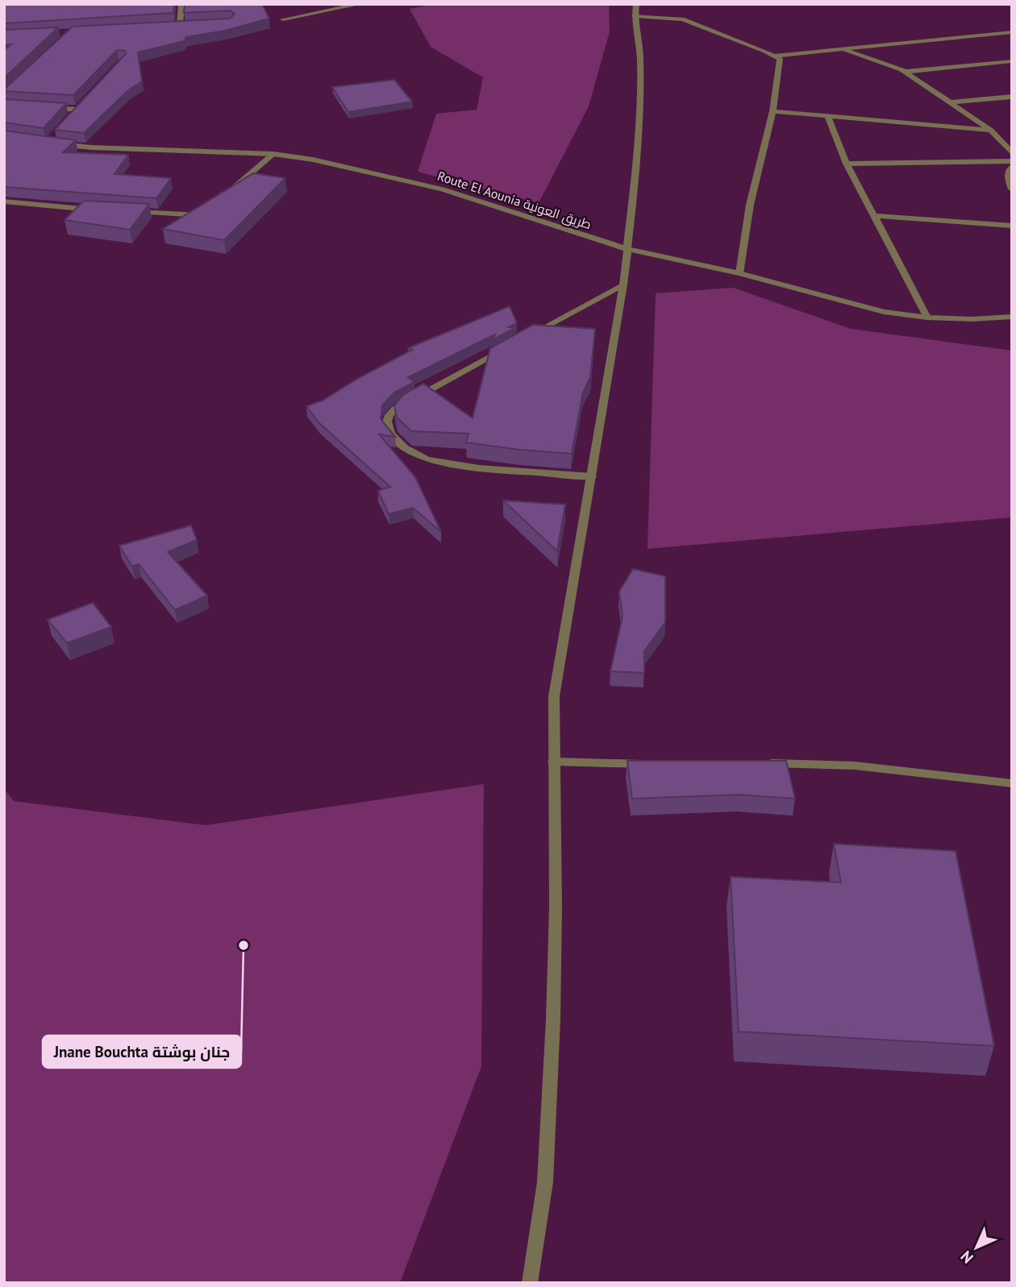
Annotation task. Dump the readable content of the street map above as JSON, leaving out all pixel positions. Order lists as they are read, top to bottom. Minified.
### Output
{"streets":{"street":["Route El Aounia طريق العونية"]},"places":["Jnane Bouchta جنان بوشتة"],"north":"bottom left"}
